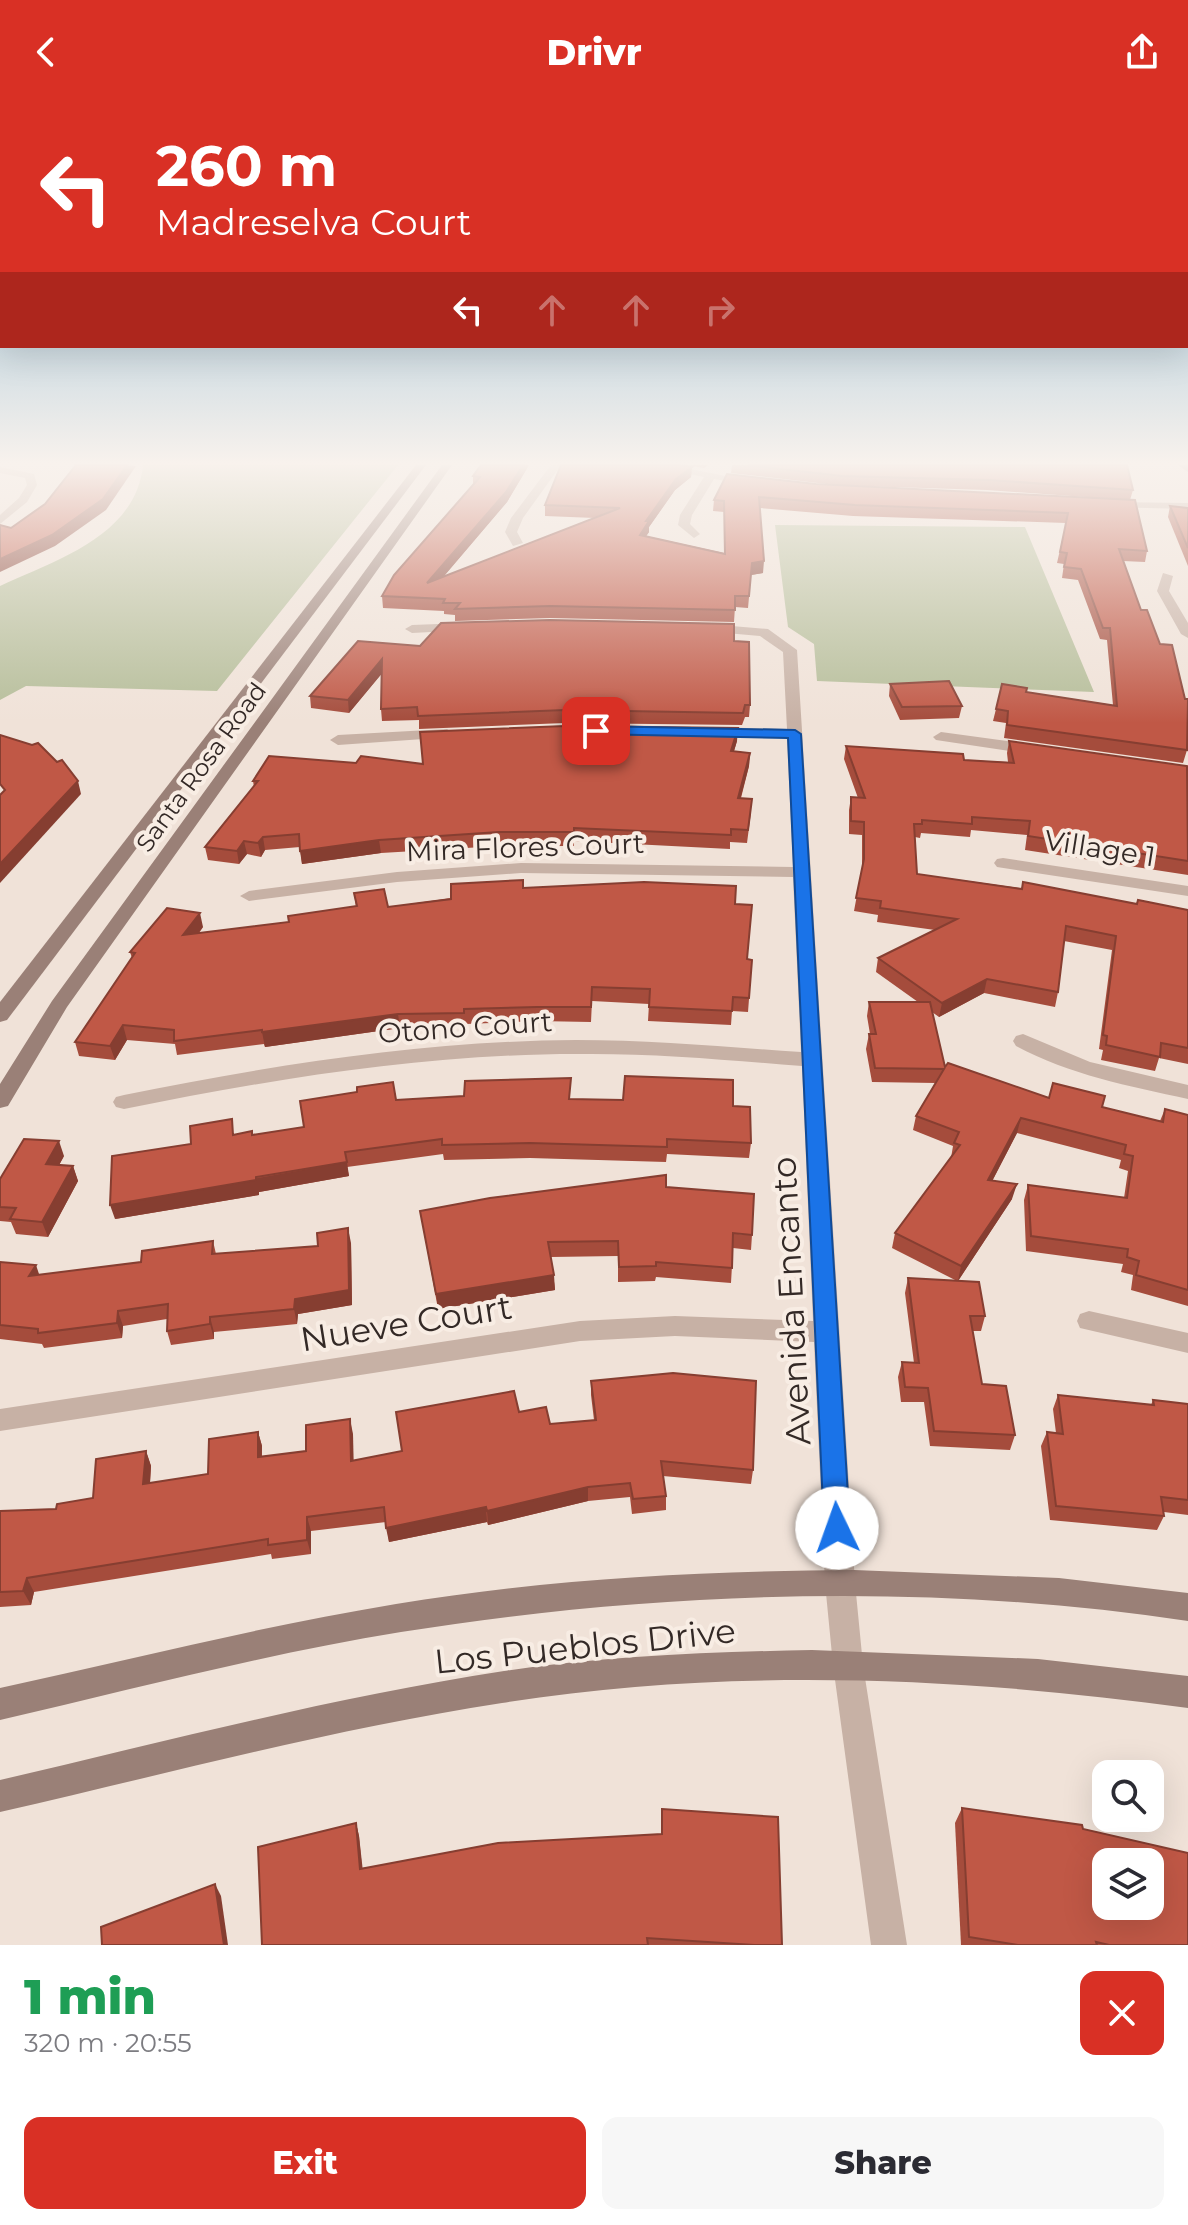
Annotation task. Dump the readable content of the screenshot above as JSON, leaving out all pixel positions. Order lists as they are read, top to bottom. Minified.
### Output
{"streets":{"main road":["Santa Rosa Road","Los Pueblos Drive"],"street":["Mira Flores Court","Village 1","Otono Court","Avenida Encanto","Nueve Court"]},"crossings":[["Mira Flores Court","Avenida Encanto"],["Otono Court","Avenida Encanto"],["Avenida Encanto","Nueve Court"],["Avenida Encanto","Los Pueblos Drive"]],"page":{"header":"Drivr","turn":["260 m","Madreselva Court"],"heading":["1 min","320 m · 20:55"],"buttons":["Exit","Share"]}}
